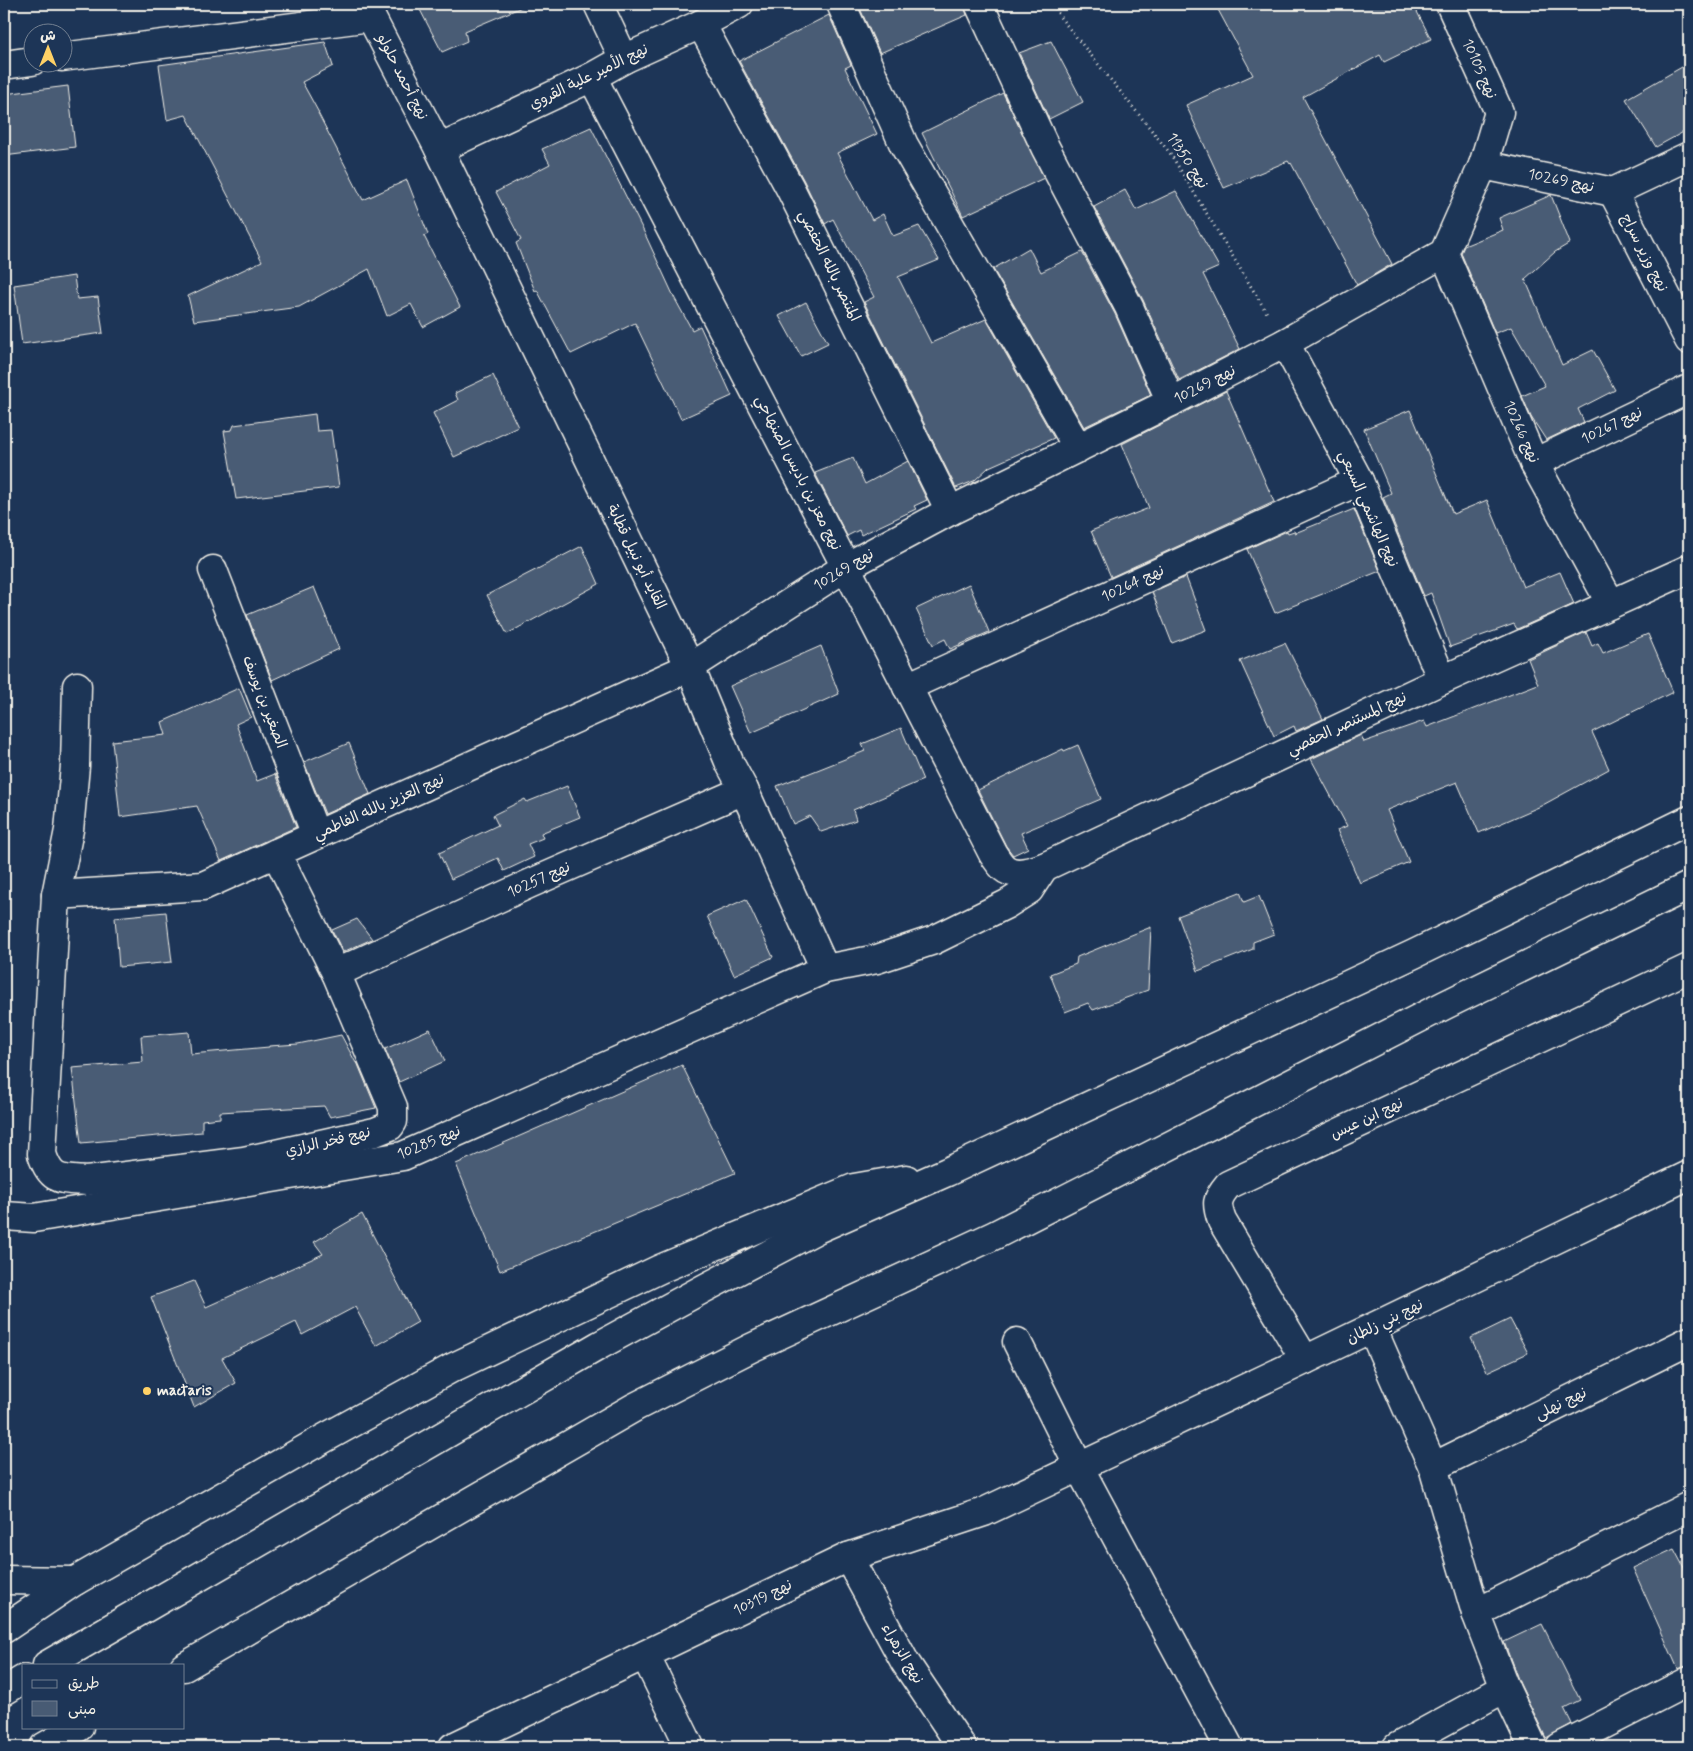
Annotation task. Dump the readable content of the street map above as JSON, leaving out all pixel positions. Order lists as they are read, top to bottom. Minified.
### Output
{"streets":{"main road":["نهج 10105","نهج أحمد حلولو","نهج الأمير علية القروي","نهج 10269","نهج وزير سراج","المنتصر بالله الحفصي","نهج 10267","نهج 10266","نهج معز بن باديس الصنهاجي","نهج الهاشمي السبعي","القايد أبو نبيل قطابة","نهج 10264","الصغير بن يوسف","نهج المستنصر الحفصي","نهج العزيز بالله الفاطمي","نهج 10257","نهج ابن عيس","نهج فخر الرازي","نهج 10285","نهج بني زلطان","نهج نهلى","نهج 10319","نهج الزهراء"],"path":["نهج 11350"]},"crossings":[["نهج 10105","نهج 10269"],["نهج أحمد حلولو","نهج الأمير علية القروي"],["نهج أحمد حلولو","القايد أبو نبيل قطابة"],["نهج الأمير علية القروي","المنتصر بالله الحفصي"],["نهج الأمير علية القروي","نهج معز بن باديس الصنهاجي"],["نهج الأمير علية القروي","القايد أبو نبيل قطابة"],["نهج 11350","نهج 10269"],["نهج 11350","نهج الهاشمي السبعي"],["نهج 10269","نهج وزير سراج"],["نهج 10269","المنتصر بالله الحفصي"],["نهج 10269","نهج 10266"],["نهج 10269","نهج معز بن باديس الصنهاجي"],["نهج 10269","نهج الهاشمي السبعي"],["نهج 10269","القايد أبو نبيل قطابة"],["نهج 10269","نهج العزيز بالله الفاطمي"],["نهج 10267","نهج 10266"],["نهج 10266","نهج المستنصر الحفصي"],["نهج معز بن باديس الصنهاجي","نهج 10264"],["نهج معز بن باديس الصنهاجي","نهج المستنصر الحفصي"],["نهج الهاشمي السبعي","نهج 10264"],["نهج الهاشمي السبعي","نهج المستنصر الحفصي"],["القايد أبو نبيل قطابة","نهج العزيز بالله الفاطمي"],["القايد أبو نبيل قطابة","نهج 10257"],["القايد أبو نبيل قطابة","نهج 10285"],["الصغير بن يوسف","نهج العزيز بالله الفاطمي"],["نهج المستنصر الحفصي","نهج 10285"],["نهج العزيز بالله الفاطمي","نهج فخر الرازي"],["نهج 10257","نهج فخر الرازي"],["نهج ابن عيس","نهج بني زلطان"],["نهج بني زلطان","نهج 10319"],["نهج 10319","نهج الزهراء"]],"places":["mactaris"],"legend":["طريق","مبنى"],"north":"top"}
